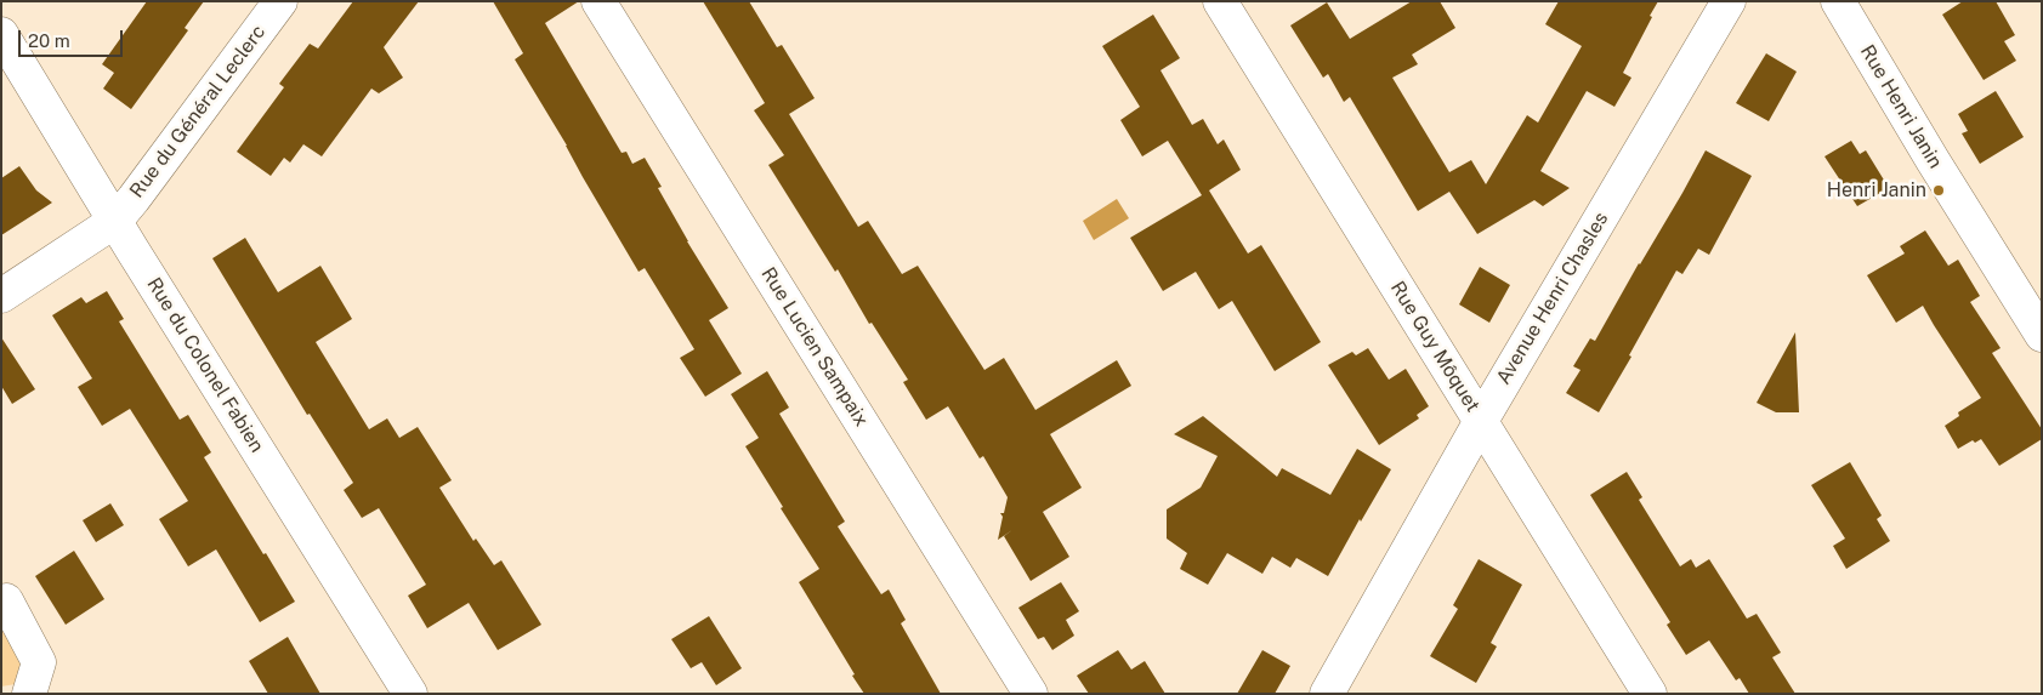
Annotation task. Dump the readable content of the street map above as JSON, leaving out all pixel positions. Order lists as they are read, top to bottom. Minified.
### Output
{"streets":{"street":["Rue Henri Janin","Rue du Général Leclerc","Avenue Henri Chasles","Rue Lucien Sampaix","Rue Guy Môquet","Rue du Colonel Fabien"]},"crossings":[["Rue du Général Leclerc","Rue du Colonel Fabien"],["Avenue Henri Chasles","Rue Guy Môquet"]],"places":["Henri Janin"],"scale_bar":"20 m"}
